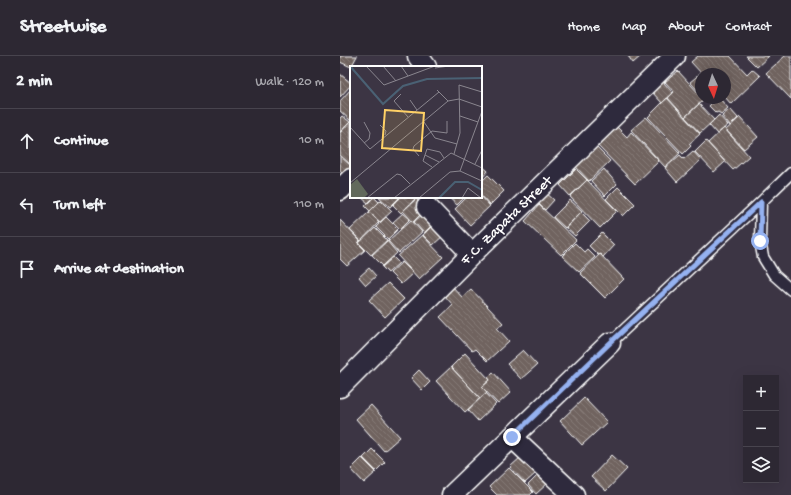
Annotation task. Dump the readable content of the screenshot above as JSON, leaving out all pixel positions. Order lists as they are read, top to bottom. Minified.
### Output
{"streets":{"street":["F.C. Zapata Street"]},"north":"bottom","page":{"header":"Streetwise","nav":["Home","Map","About","Contact"],"heading":["2 min","Walk · 120 m"],"list":[["Continue","10 m"],["Turn left","110 m"],"Arrive at destination"],"map_buttons":["+","−"]}}
